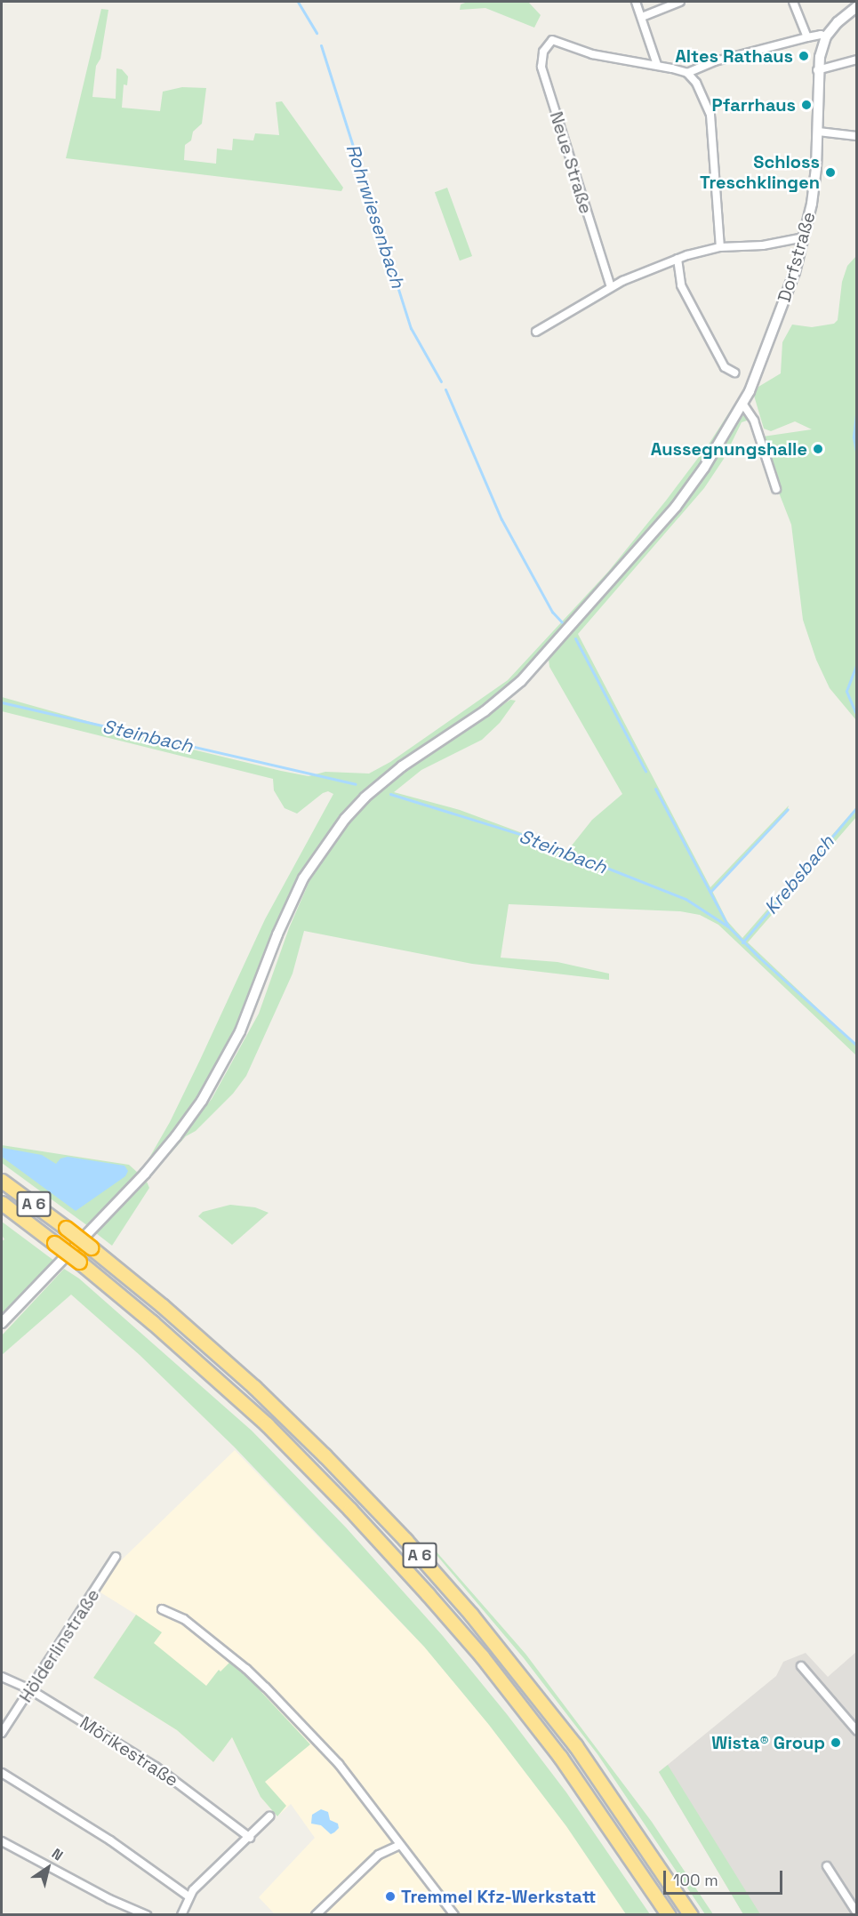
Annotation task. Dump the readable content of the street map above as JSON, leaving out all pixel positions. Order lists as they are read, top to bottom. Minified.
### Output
{"streets":{"highway":["A 6"],"street":["Neue Straße","Dorfstraße","Hölderlinstraße","Mörikestraße"]},"crossings":[["Hölderlinstraße","Mörikestraße"]],"water":["Rohrwiesenbach","Steinbach","Krebsbach"],"places":["Altes Rathaus","Pfarrhaus","Schloss Treschklingen","Aussegnungshalle","Wista® Group","Tremmel Kfz-Werkstatt"],"scale_bar":"100 m","north":"top right"}
